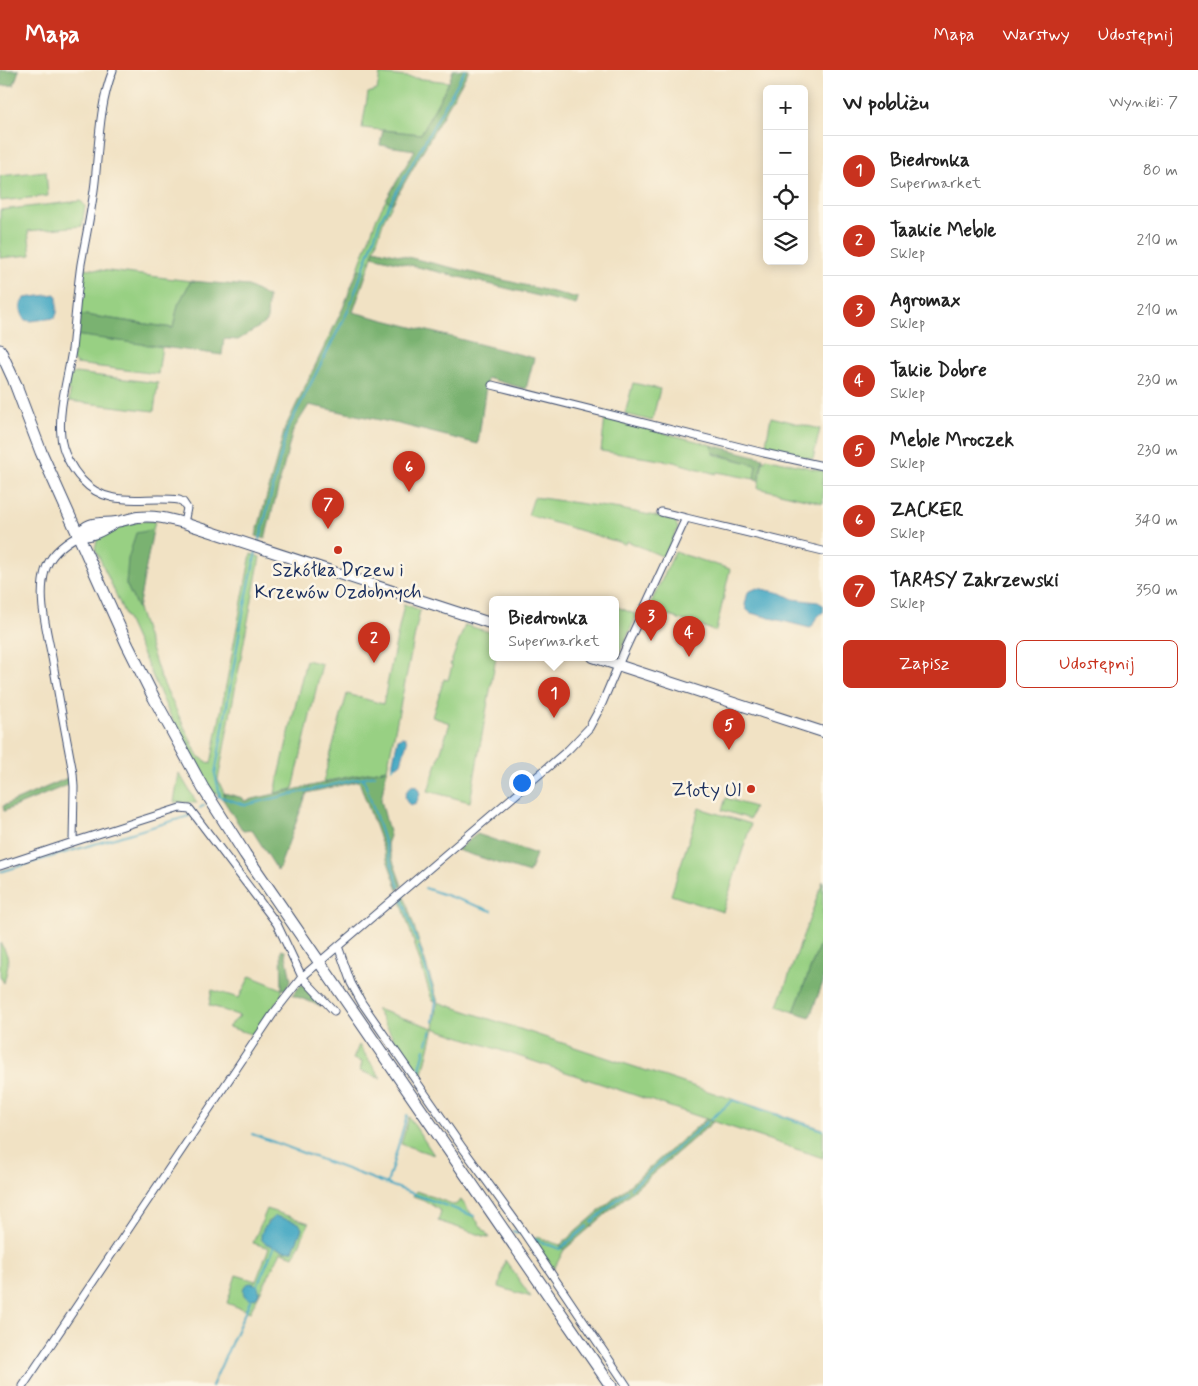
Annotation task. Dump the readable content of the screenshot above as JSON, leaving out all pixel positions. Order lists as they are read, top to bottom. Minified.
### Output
{"places":["Szkółka Drzew i Krzewów Ozdobnych","Złoty Ul"],"page":{"header":"Mapa","nav":["Mapa","Warstwy","Udostępnij"],"heading":["W pobliżu","Wyniki: 7"],"map_buttons":["+","−"],"list":[{"mark":"1","name":"Biedronka","note":"Supermarket","value":"80 m"},{"mark":"2","name":"Taakie Meble","note":"Sklep","value":"210 m"},{"mark":"3","name":"Agromax","note":"Sklep","value":"210 m"},{"mark":"4","name":"Takie Dobre","note":"Sklep","value":"230 m"},{"mark":"5","name":"Meble Mroczek","note":"Sklep","value":"230 m"},{"mark":"6","name":"ZACKER","note":"Sklep","value":"340 m"},{"mark":"7","name":"TARASY Zakrzewski","note":"Sklep","value":"350 m"}],"pins":["6","7","3","4","2","1","5"],"popup":["Biedronka","Supermarket"],"buttons":["Zapisz","Udostępnij"]}}
